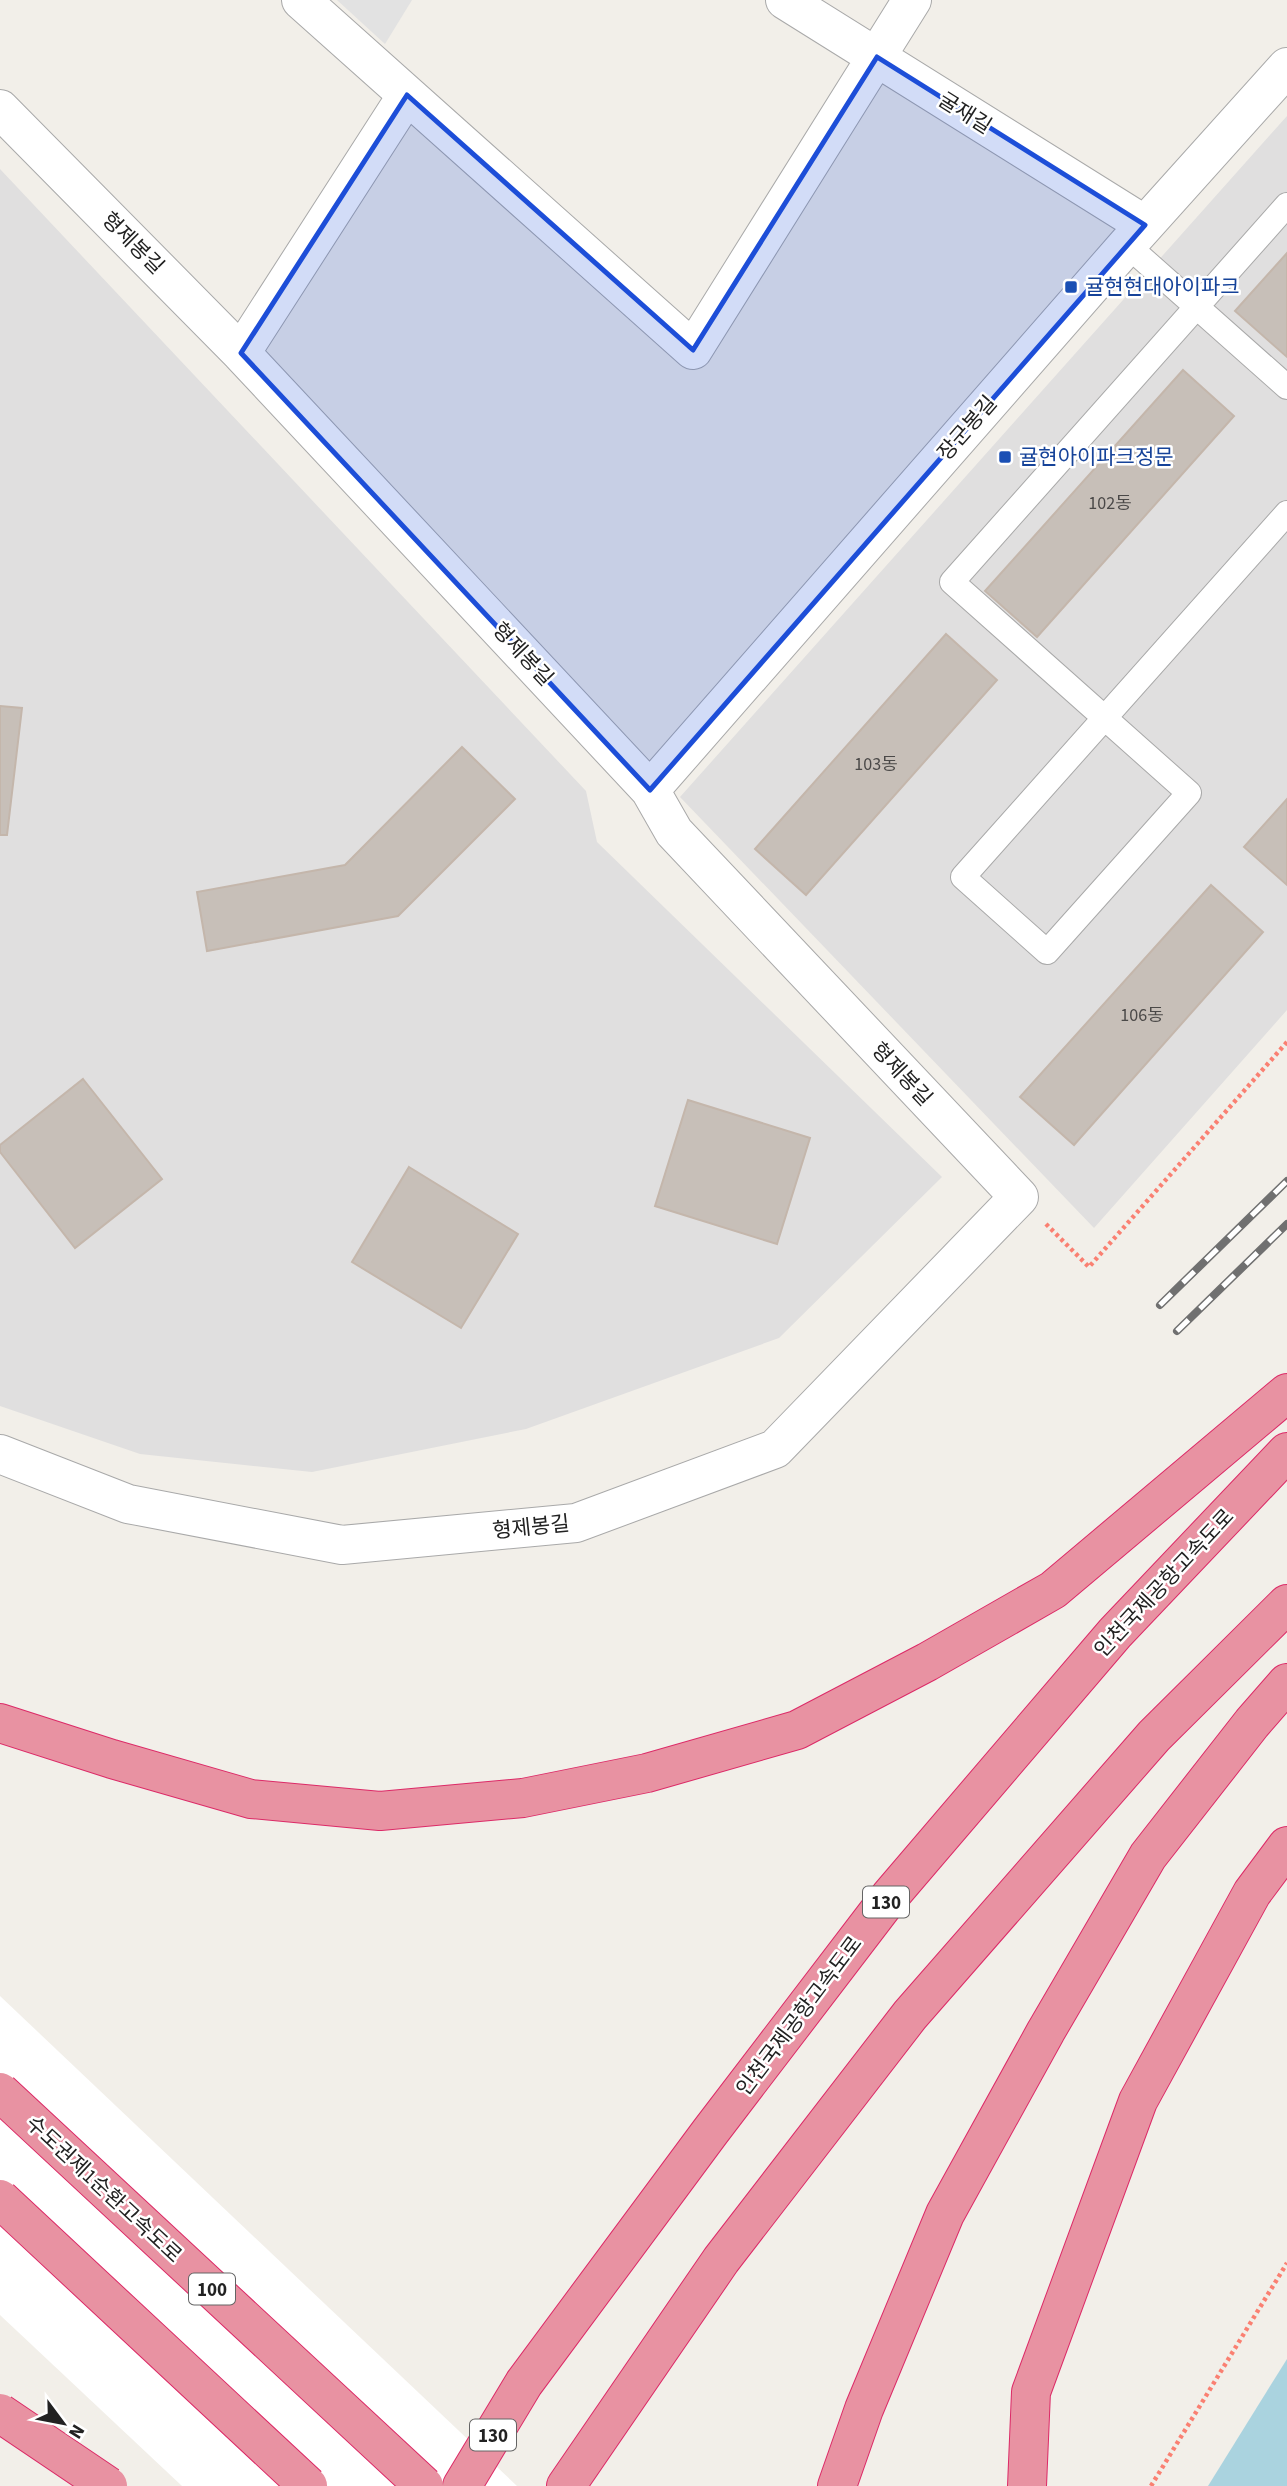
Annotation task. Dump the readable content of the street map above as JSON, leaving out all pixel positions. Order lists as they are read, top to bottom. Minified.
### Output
{"streets":{"highway":["인천국제공항고속도로","130","수도권제1순환고속도로","100"],"street":["굴재길","형제봉길","장군봉길"]},"crossings":[["굴재길","장군봉길"],["형제봉길","장군봉길"]],"places":{"transit":["귤현현대아이파크","귤현아이파크정문"]},"house_numbers":["102동","103동","106동"],"north":"bottom right"}
